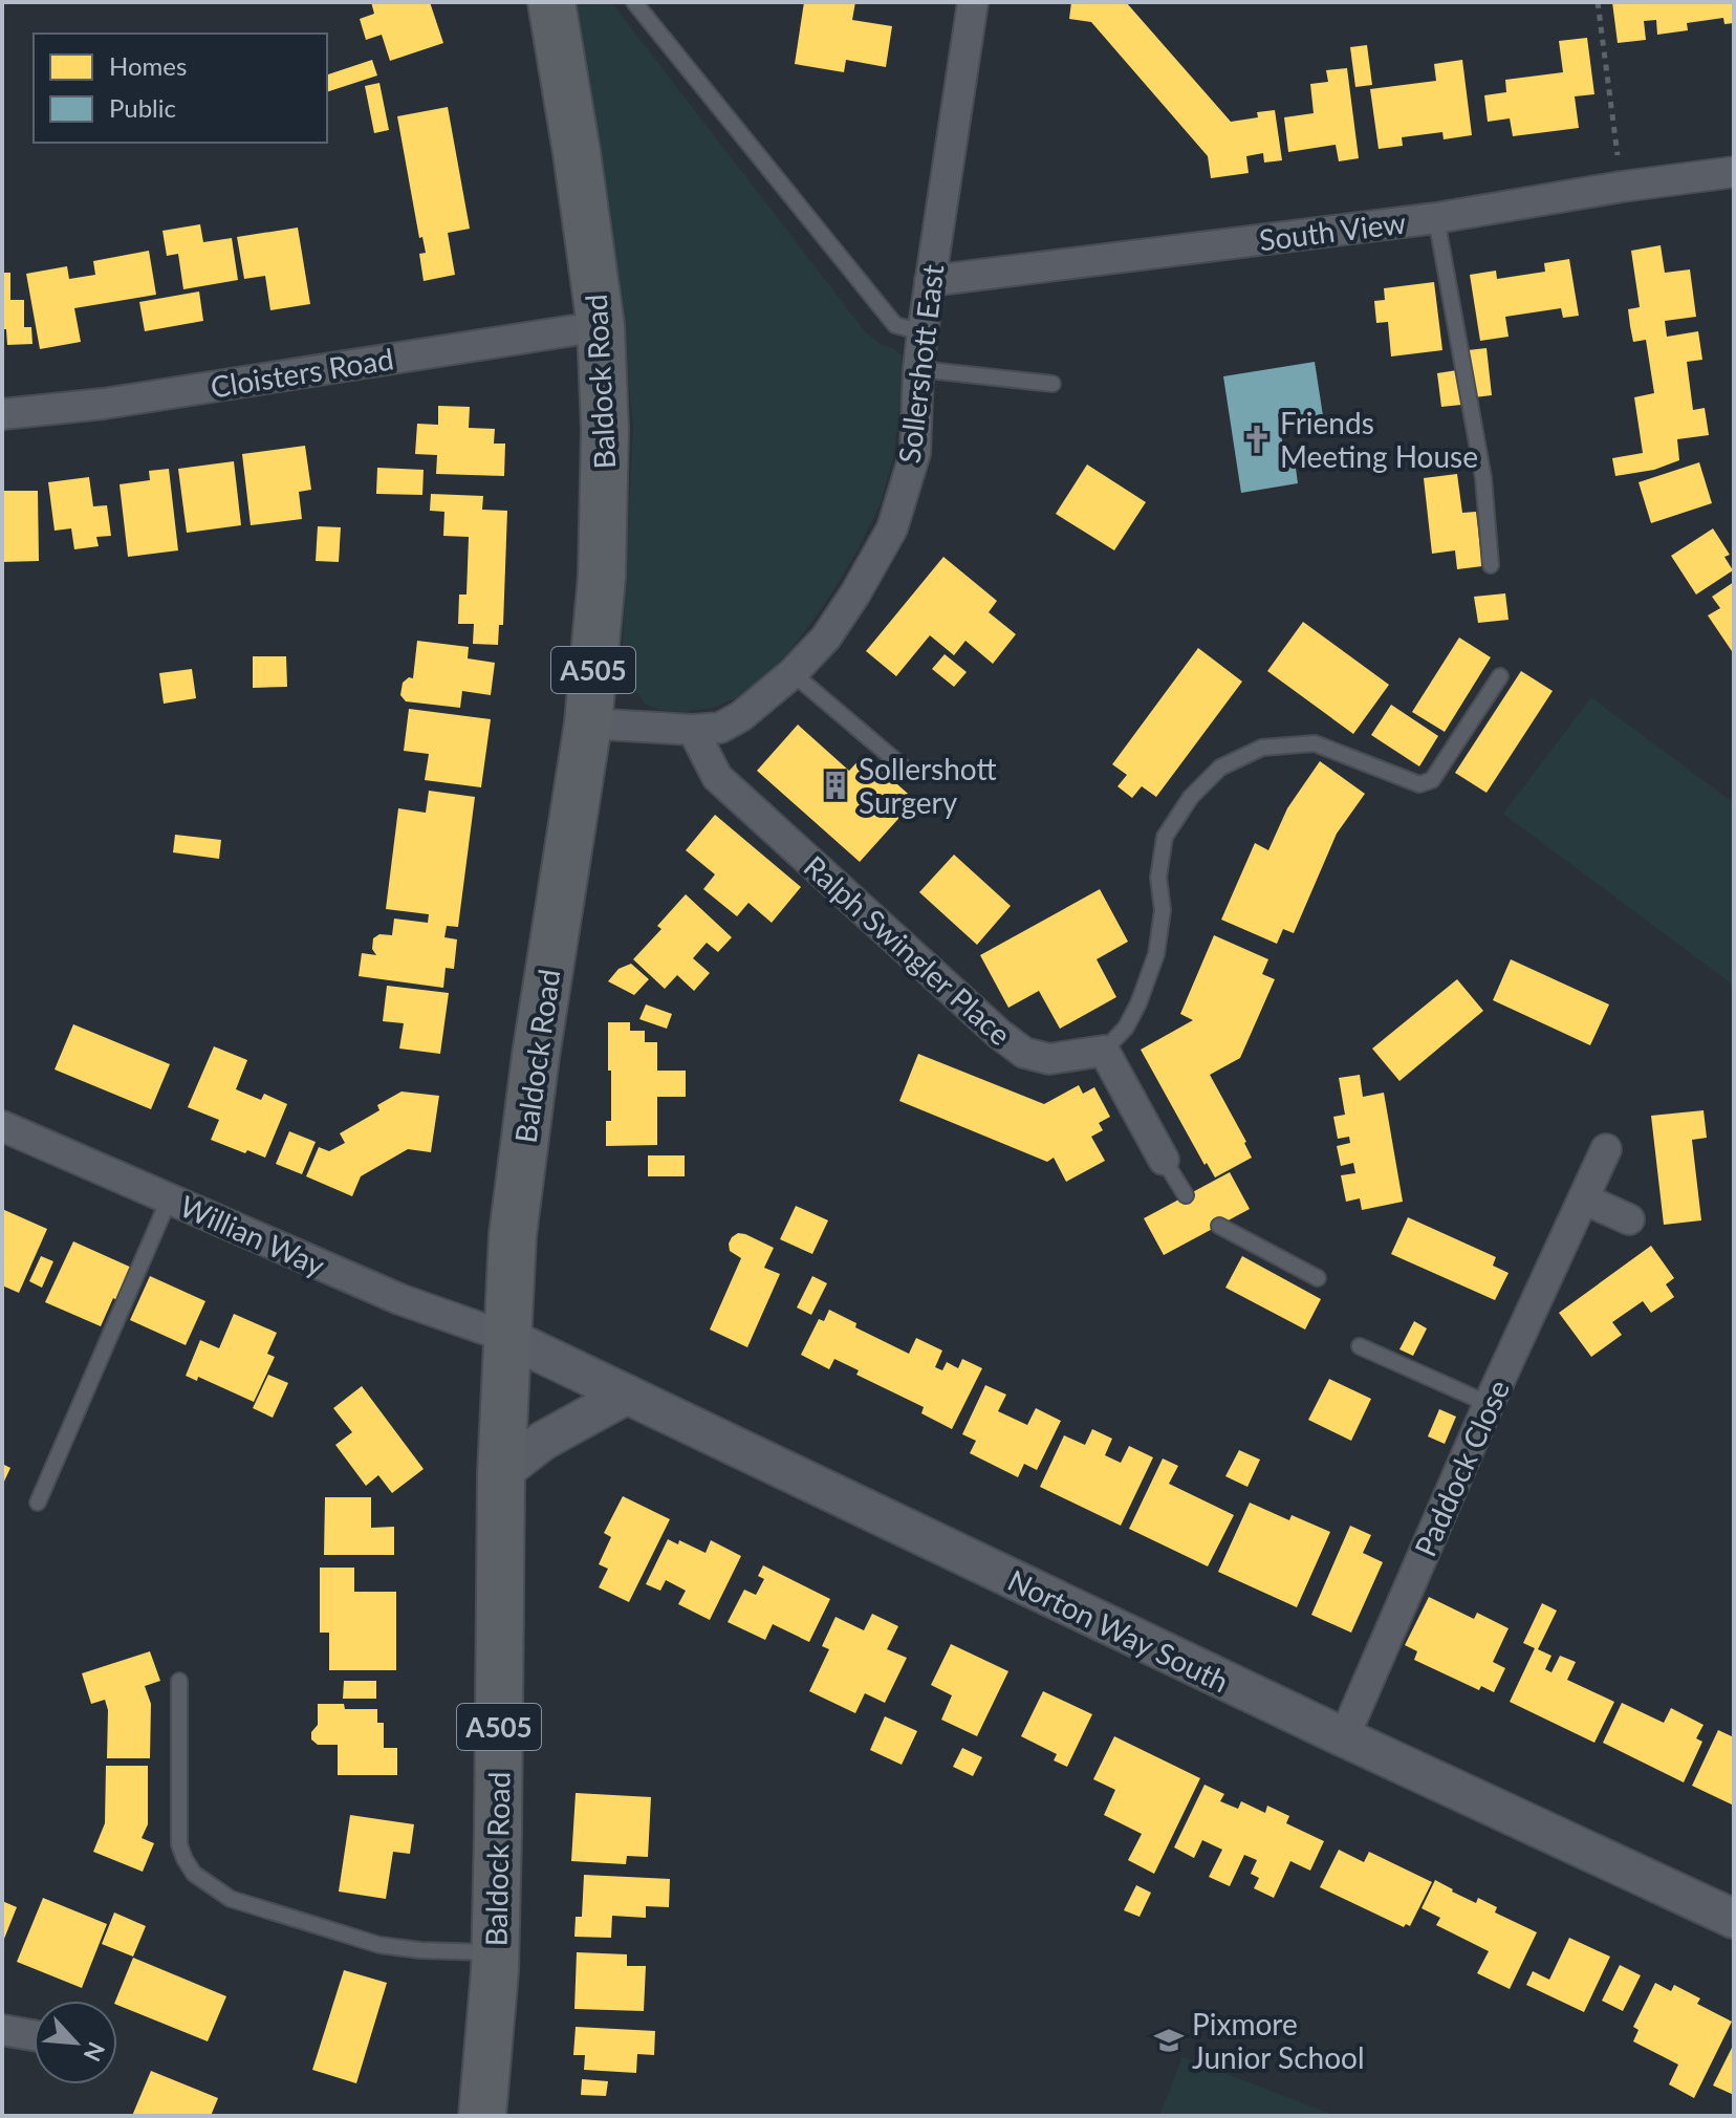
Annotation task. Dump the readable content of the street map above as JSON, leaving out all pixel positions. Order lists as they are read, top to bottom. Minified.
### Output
{"streets":{"main road":["Baldock Road","A505"],"street":["South View","Sollershott East","Cloisters Road","Ralph Swingler Place","Willian Way","Paddock Close","Norton Way South"]},"crossings":[["South View","Sollershott East"],["Sollershott East","Baldock Road"],["Sollershott East","Ralph Swingler Place"],["Cloisters Road","Baldock Road"],["Baldock Road","Willian Way"],["Baldock Road","Norton Way South"],["Willian Way","Norton Way South"],["Paddock Close","Norton Way South"]],"places":{"church":["Friends Meeting House"],"building":["Sollershott Surgery"],"school or university":["Pixmore Junior School"]},"legend":["Homes","Public"],"north":"bottom right"}
